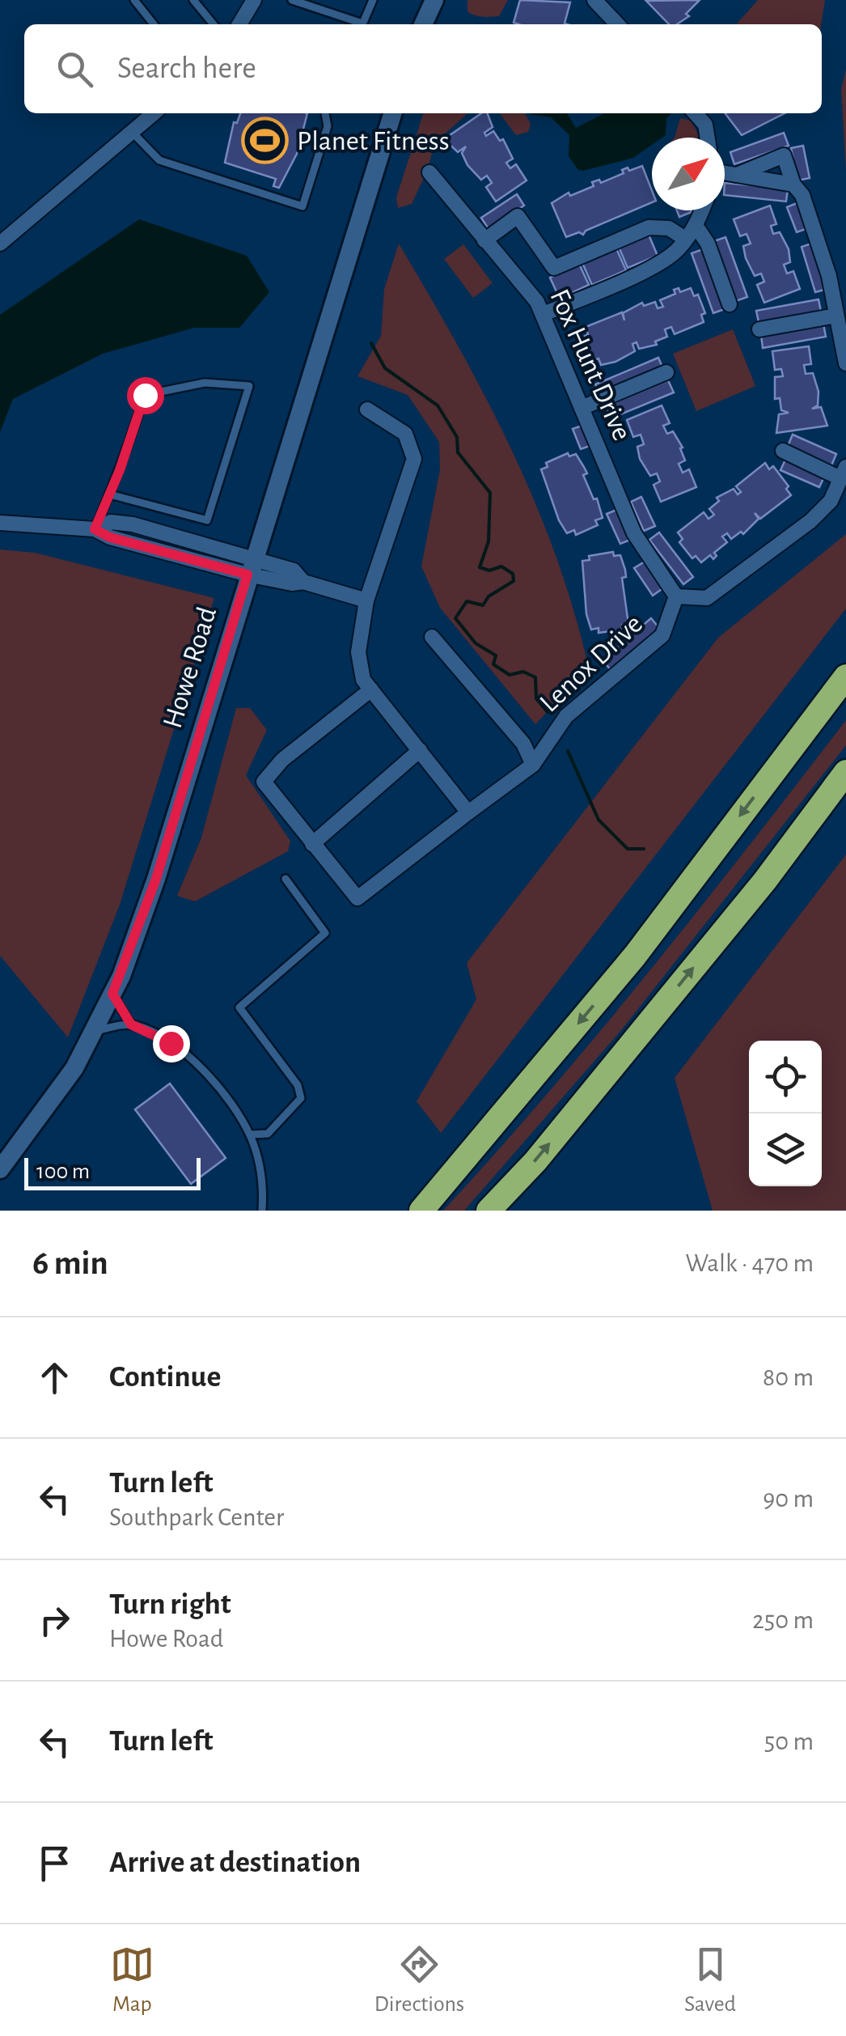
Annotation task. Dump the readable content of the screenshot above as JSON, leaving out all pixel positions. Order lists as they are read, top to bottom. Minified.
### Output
{"streets":{"street":["Fox Hunt Drive","Lenox Drive","Howe Road"]},"crossings":[["Fox Hunt Drive","Lenox Drive"]],"places":{"sports":["Planet Fitness"]},"scale_bar":"100 m","north":"top right","page":{"search":"Search here","scale":"100 m","heading":["6 min","Walk · 470 m"],"list":[["Continue","80 m"],["Turn left","Southpark Center","90 m"],["Turn right","Howe Road","250 m"],["Turn left","50 m"],"Arrive at destination"],"nav":["Map","Directions","Saved"]}}
